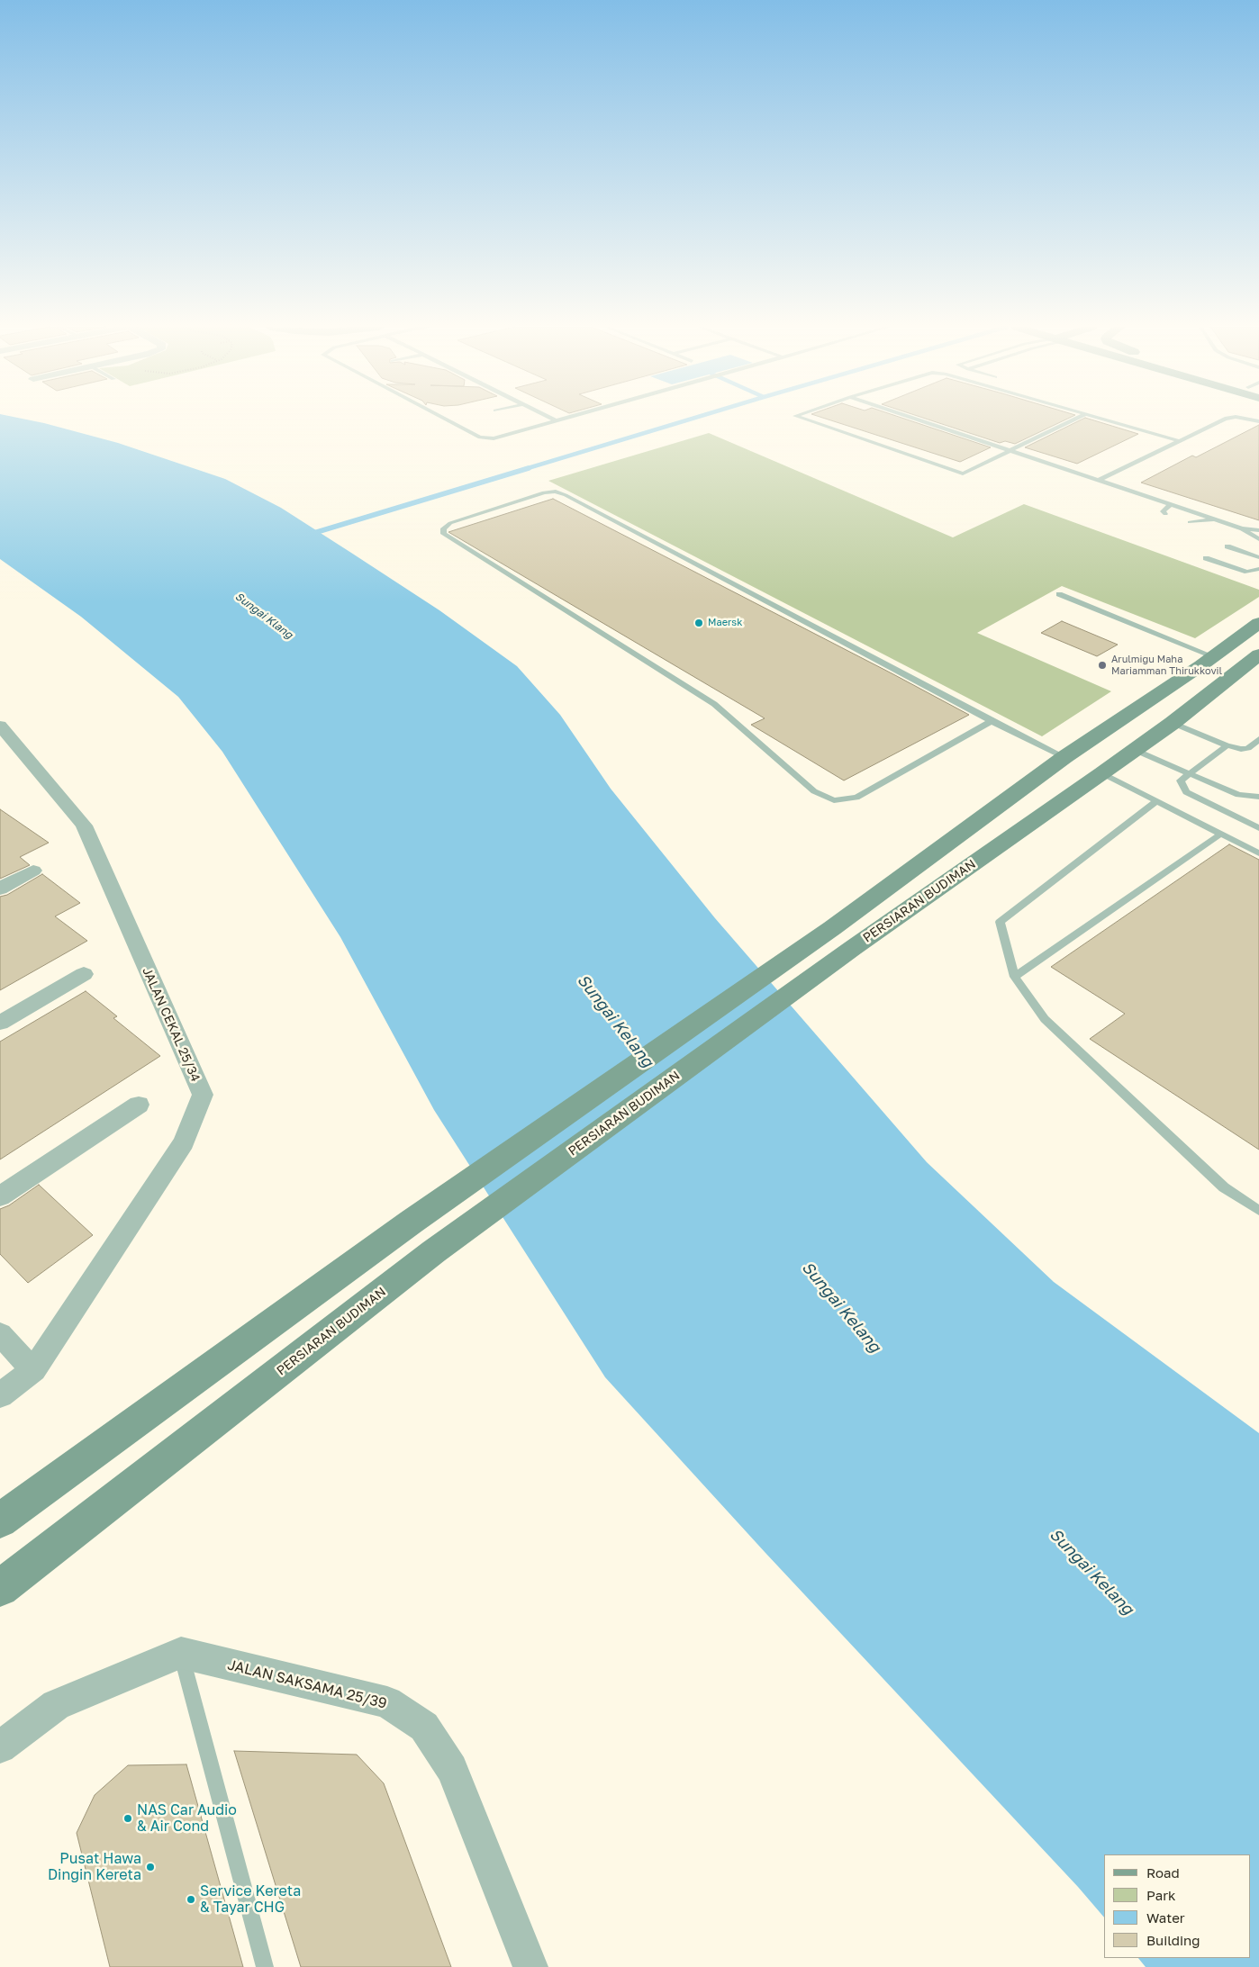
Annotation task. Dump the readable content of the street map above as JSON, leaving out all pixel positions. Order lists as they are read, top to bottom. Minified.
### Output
{"streets":{"main road":["PERSIARAN BUDIMAN"],"street":["JALAN CEKAL 25/34","JALAN SAKSAMA 25/39"]},"water":["Sungai Klang","Sungai Kelang"],"places":["Maersk","Arulmigu Maha Mariamman Thirukkovil","NAS Car Audio & Air Cond","Pusat Hawa Dingin Kereta","Service Kereta & Tayar CHG"],"legend":["Road","Park","Water","Building"]}
